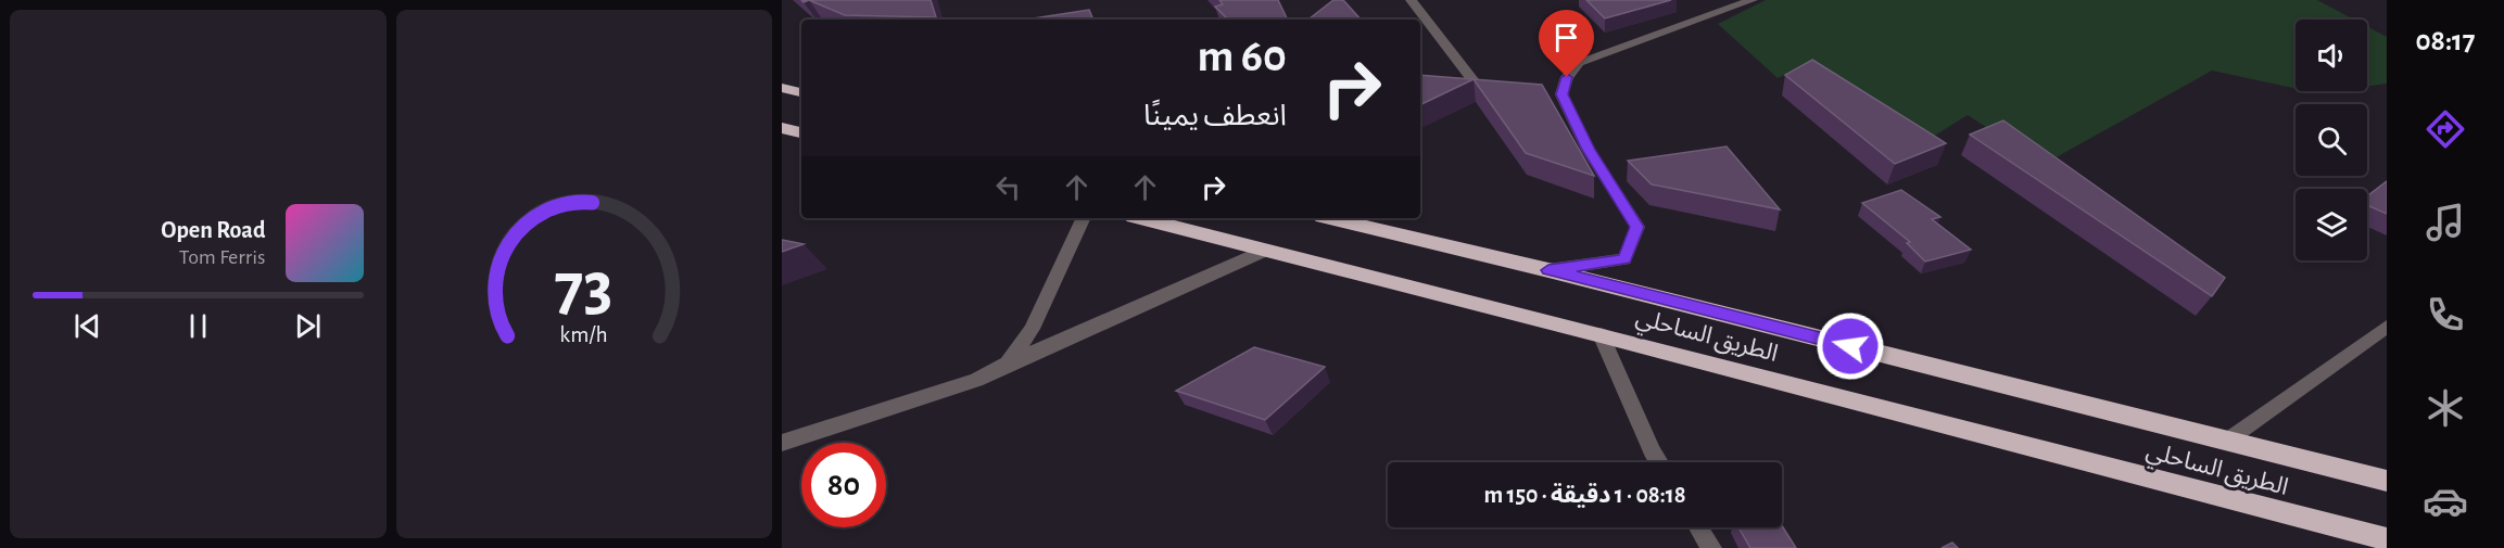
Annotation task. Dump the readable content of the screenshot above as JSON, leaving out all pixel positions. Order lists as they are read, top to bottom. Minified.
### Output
{"streets":{"highway":["الطريق الساحلي"]},"page":{"tabs":"08:17","turn":["60 m","انعطف يمينًا"],"song":["Open Road","Tom Ferris"],"limit":"80","trip":"08:18 · 1 دقيقة · 150 m","gauge":["73","km/h"]}}
